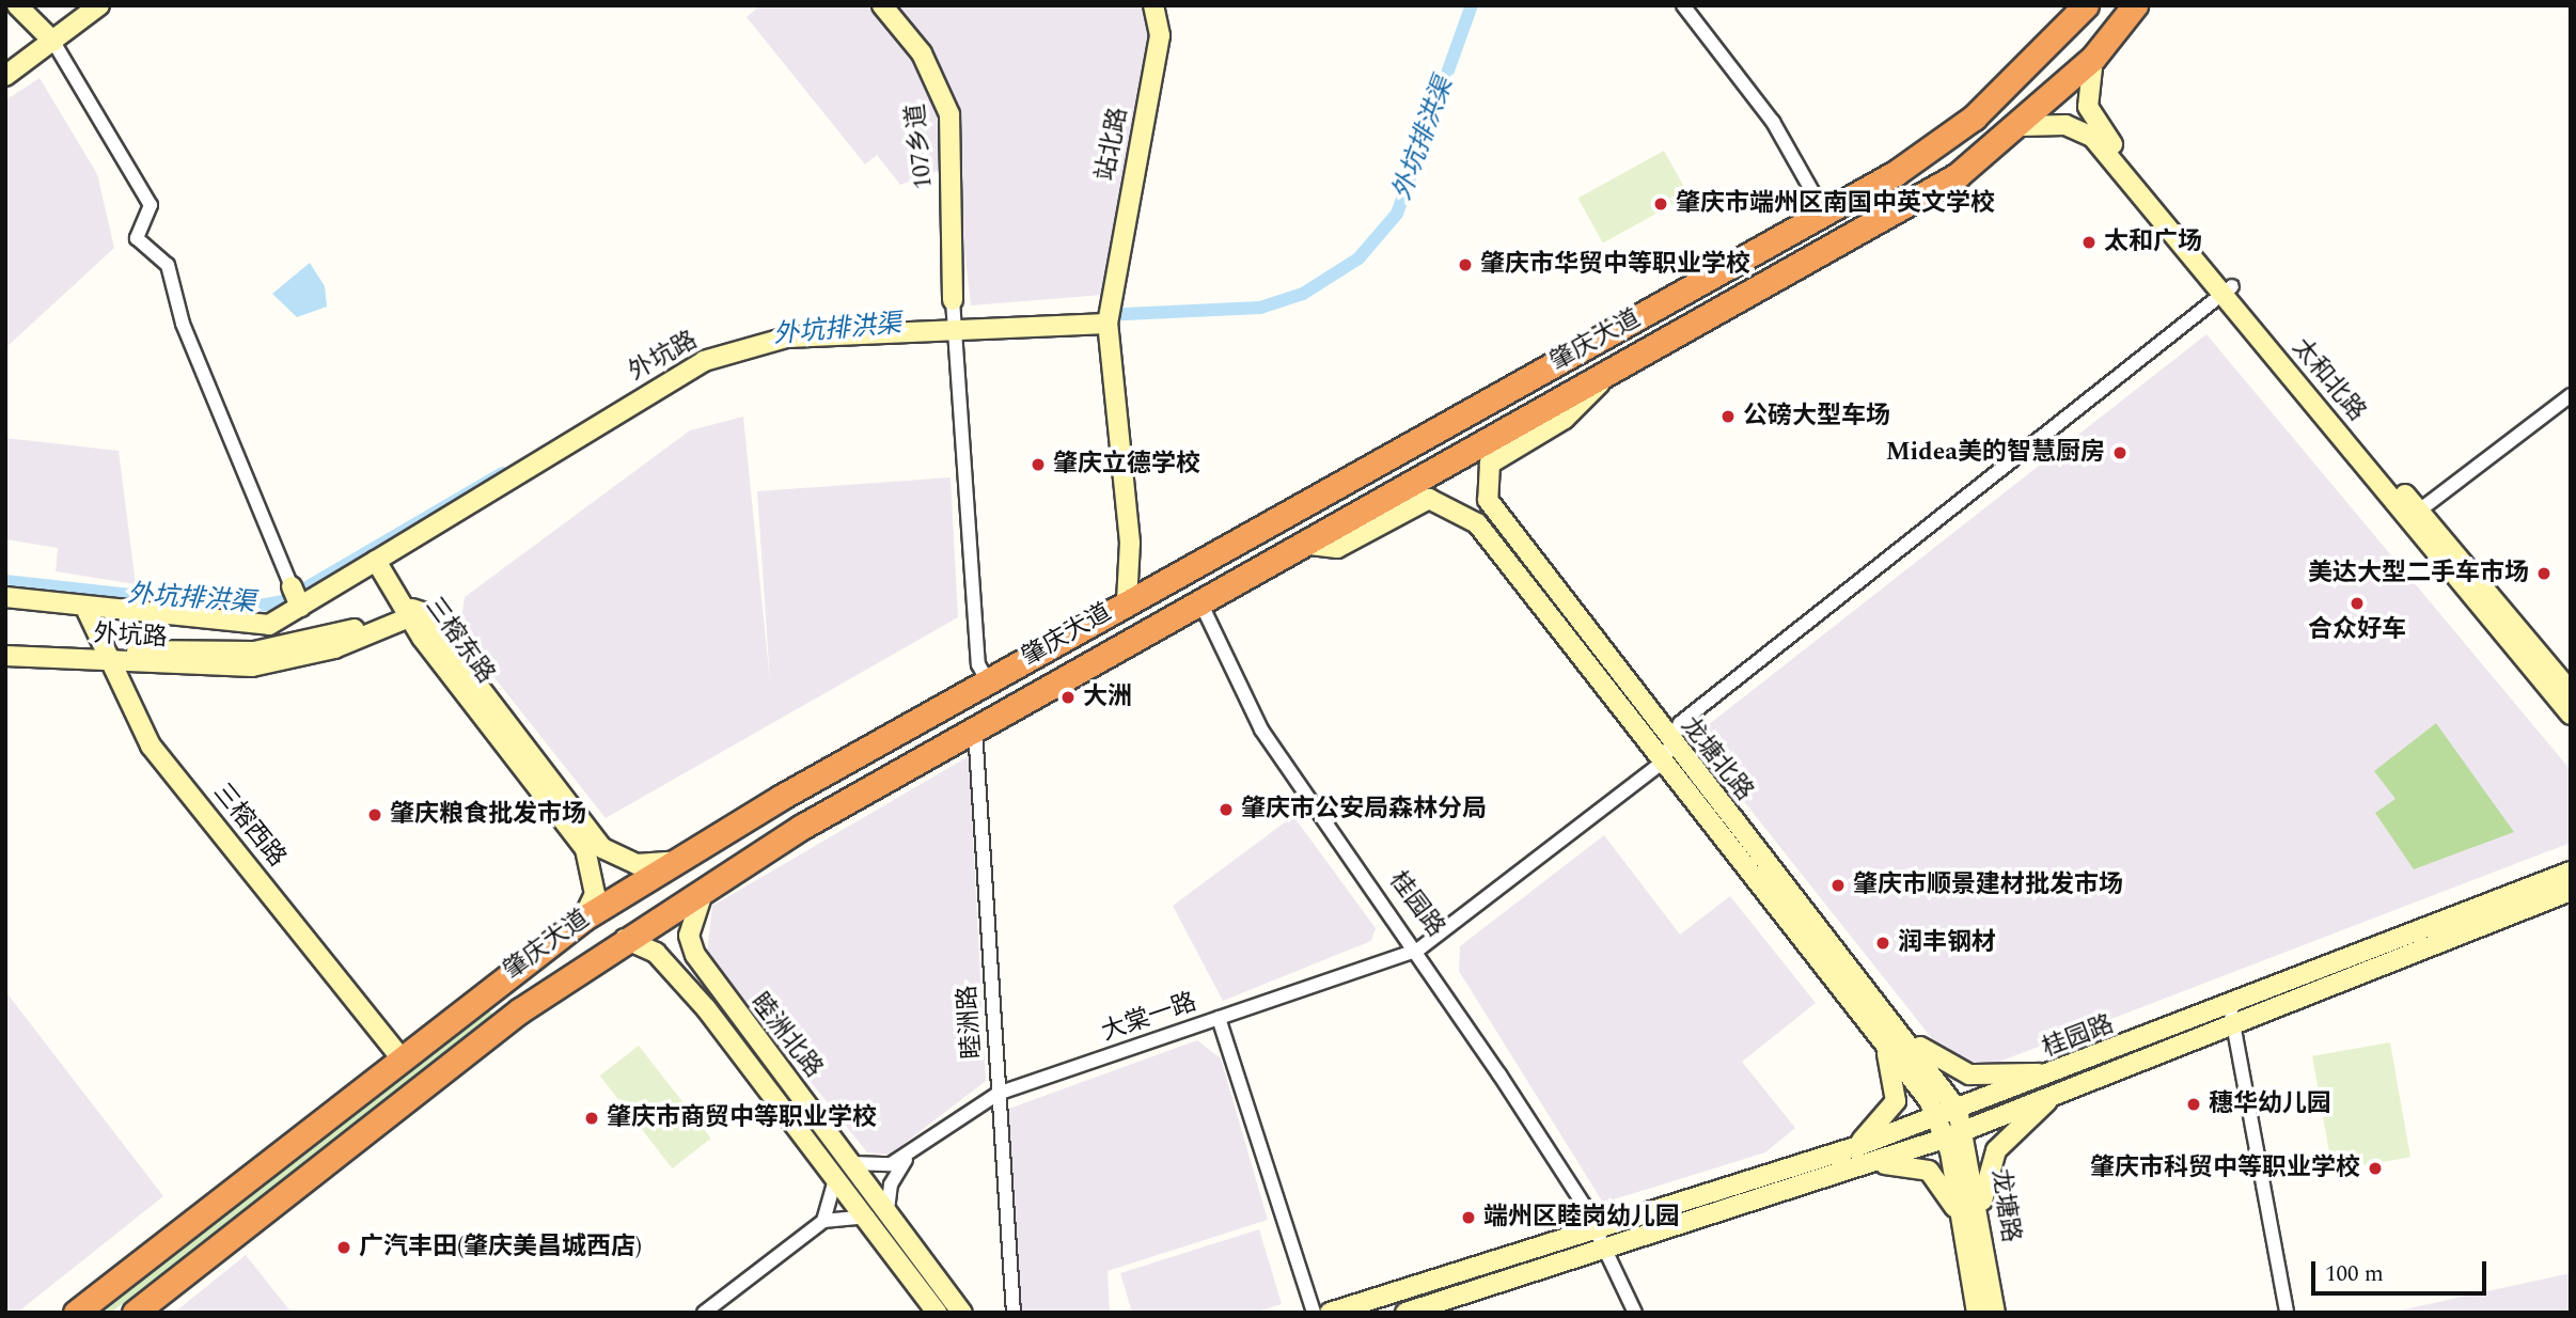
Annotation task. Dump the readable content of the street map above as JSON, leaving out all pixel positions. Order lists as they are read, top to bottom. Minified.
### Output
{"streets":{"highway":["肇庆大道"],"street":["站北路","107乡道","外坑路","太和北路","三榕东路","龙塘北路","三榕西路","桂园路","大棠一路","睦洲路","睦洲北路","龙塘路"]},"crossings":[["站北路","外坑路"],["肇庆大道","太和北路"],["肇庆大道","三榕西路"],["肇庆大道","桂园路"],["肇庆大道","睦洲路"],["肇庆大道","睦洲北路"],["外坑路","三榕东路"],["外坑路","三榕西路"],["太和北路","大棠一路"],["龙塘北路","桂园路"],["龙塘北路","大棠一路"],["龙塘北路","龙塘路"],["桂园路","大棠一路"],["桂园路","龙塘路"],["大棠一路","睦洲路"]],"water":["外坑排洪渠"],"places":["肇庆市端州区南国中英文学校","太和广场","肇庆市华贸中等职业学校","公磅大型车场","Midea美的智慧厨房","肇庆立德学校","美达大型二手车市场","合众好车","大洲","肇庆市公安局森林分局","肇庆粮食批发市场","肇庆市顺景建材批发市场","润丰钢材","穗华幼儿园","肇庆市商贸中等职业学校","肇庆市科贸中等职业学校","端州区睦岗幼儿园","广汽丰田(肇庆美昌城西店)"],"scale_bar":"100 m"}
